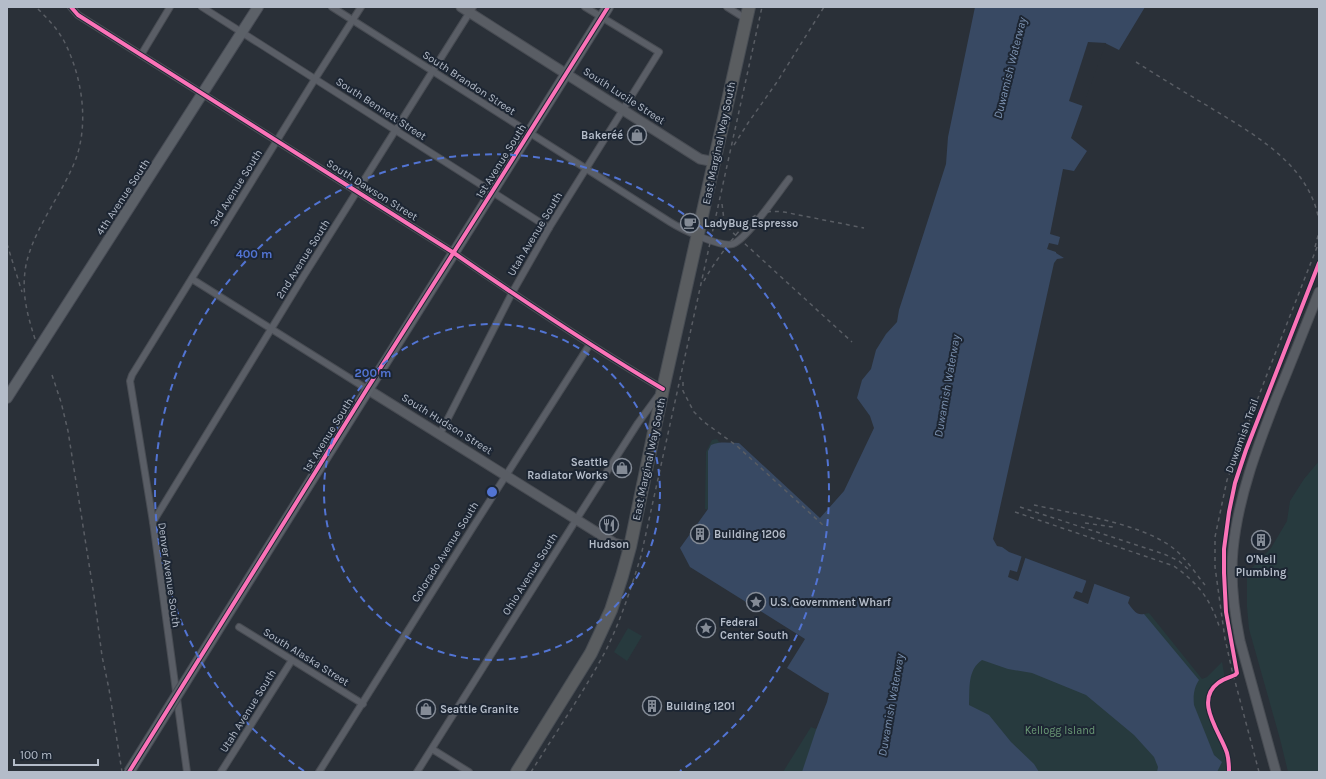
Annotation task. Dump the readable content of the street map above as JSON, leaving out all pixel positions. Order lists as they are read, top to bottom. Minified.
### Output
{"streets":{"highway":["East Marginal Way South"],"main road":["1st Avenue South","4th Avenue South"],"street":["South Brandon Street","South Lucile Street","South Bennett Street","3rd Avenue South","South Dawson Street","Utah Avenue South","2nd Avenue South","South Hudson Street","Colorado Avenue South","Ohio Avenue South","Denver Avenue South","South Alaska Street"],"cycle path":["Duwamish Trail"]},"crossings":[["South Brandon Street","East Marginal Way South"],["South Brandon Street","1st Avenue South"],["South Brandon Street","3rd Avenue South"],["South Brandon Street","Utah Avenue South"],["South Brandon Street","2nd Avenue South"],["South Lucile Street","East Marginal Way South"],["South Lucile Street","1st Avenue South"],["South Lucile Street","Utah Avenue South"],["South Lucile Street","2nd Avenue South"],["South Bennett Street","1st Avenue South"],["South Bennett Street","3rd Avenue South"],["South Bennett Street","4th Avenue South"],["South Bennett Street","Utah Avenue South"],["South Bennett Street","2nd Avenue South"],["East Marginal Way South","South Dawson Street"],["East Marginal Way South","South Hudson Street"],["East Marginal Way South","Ohio Avenue South"],["1st Avenue South","South Dawson Street"],["1st Avenue South","Utah Avenue South"],["1st Avenue South","South Hudson Street"],["3rd Avenue South","South Dawson Street"],["3rd Avenue South","South Hudson Street"],["3rd Avenue South","Denver Avenue South"],["South Dawson Street","4th Avenue South"],["South Dawson Street","Utah Avenue South"],["South Dawson Street","2nd Avenue South"],["South Dawson Street","Colorado Avenue South"],["South Dawson Street","Ohio Avenue South"],["Utah Avenue South","South Hudson Street"],["Utah Avenue South","South Alaska Street"],["2nd Avenue South","South Hudson Street"],["2nd Avenue South","Denver Avenue South"],["South Hudson Street","Colorado Avenue South"],["South Hudson Street","Ohio Avenue South"],["Colorado Avenue South","South Alaska Street"]],"water":["Duwamish Waterway"],"parks":["Kellogg Island"],"places":{"shop":["Bakeréé","Seattle Radiator Works","Seattle Granite"],"cafe":["LadyBug Espresso"],"restaurant":["Hudson"],"building":["Building 1206","O'Neil Plumbing","Building 1201"],"place":["U.S. Government Wharf","Federal Center South"]},"scale_bar":"100 m","rings":["400 m","200 m"]}
